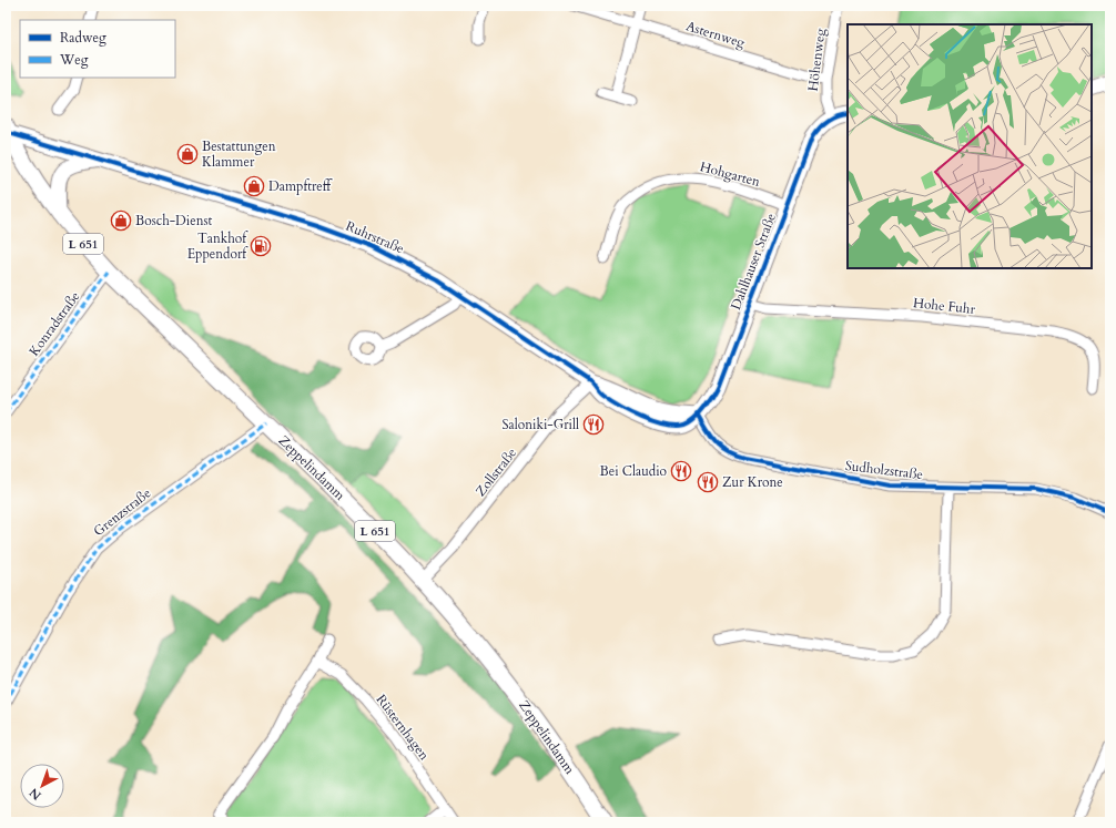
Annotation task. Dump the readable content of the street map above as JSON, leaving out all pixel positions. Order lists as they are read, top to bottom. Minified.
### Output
{"streets":{"main road":["L 651","Zeppelindamm"],"street":["Asternweg","Höhenweg","Hohgarten","Ruhrstraße","Dahlhauser Straße","Hohe Fuhr","Konradstraße","Sudholzstraße","Zollstraße","Grenzstraße","Rüsternhagen"]},"crossings":[["Asternweg","Höhenweg"],["Höhenweg","Dahlhauser Straße"],["Hohgarten","Dahlhauser Straße"],["Ruhrstraße","Dahlhauser Straße"],["Ruhrstraße","Zeppelindamm"],["Ruhrstraße","Sudholzstraße"],["Ruhrstraße","Zollstraße"],["Dahlhauser Straße","Hohe Fuhr"],["Dahlhauser Straße","Sudholzstraße"],["Konradstraße","Zeppelindamm"],["Zeppelindamm","Zollstraße"],["Zeppelindamm","Grenzstraße"]],"places":{"shop":["Bestattungen Klammer","Dampftreff","Bosch-Dienst"],"fuel station":["Tankhof Eppendorf"],"restaurant":["Saloniki-Grill","Bei Claudio","Zur Krone"]},"legend":["Radweg","Weg"],"north":"bottom left"}
